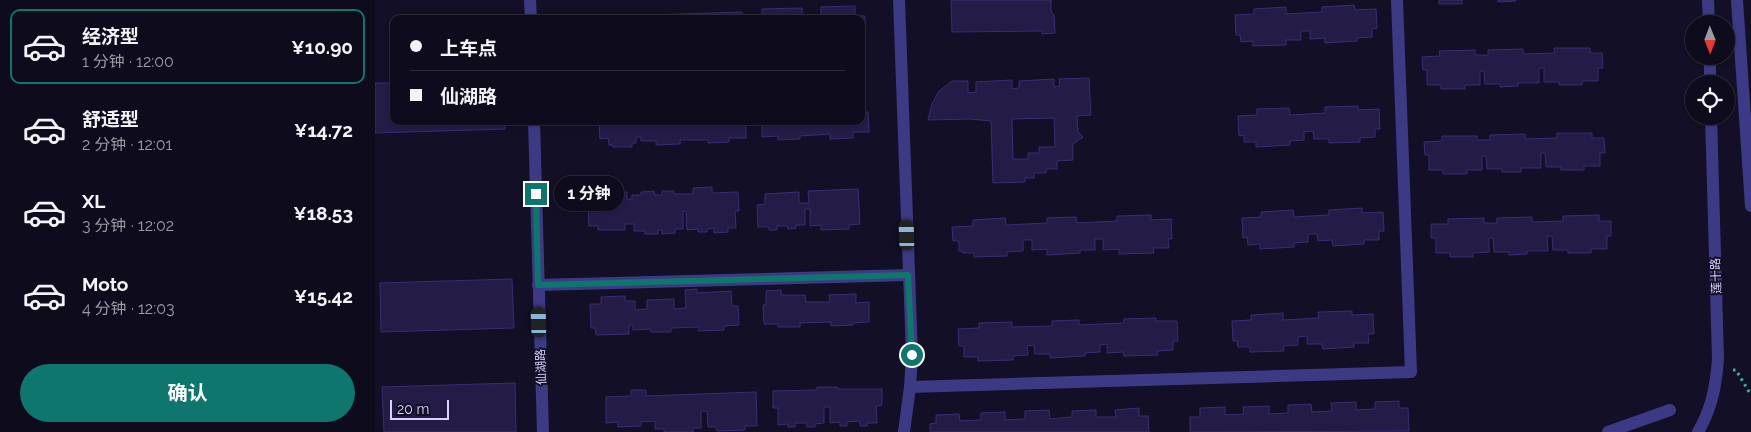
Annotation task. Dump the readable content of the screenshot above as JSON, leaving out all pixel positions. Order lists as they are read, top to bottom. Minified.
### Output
{"streets":{"street":["莲十路","仙湖路"]},"scale_bar":"20 m","north":"bottom","page":{"list":[{"name":"经济型","note":"1 分钟 · 12:00","value":"¥10.90"},{"name":"舒适型","note":"2 分钟 · 12:01","value":"¥14.72"},{"name":"XL","note":"3 分钟 · 12:02","value":"¥18.53"},{"name":"Moto","note":"4 分钟 · 12:03","value":"¥15.42"}],"banner":["上车点","仙湖路"],"bubble":"1 分钟","buttons":"确认","scale":"20 m"}}
